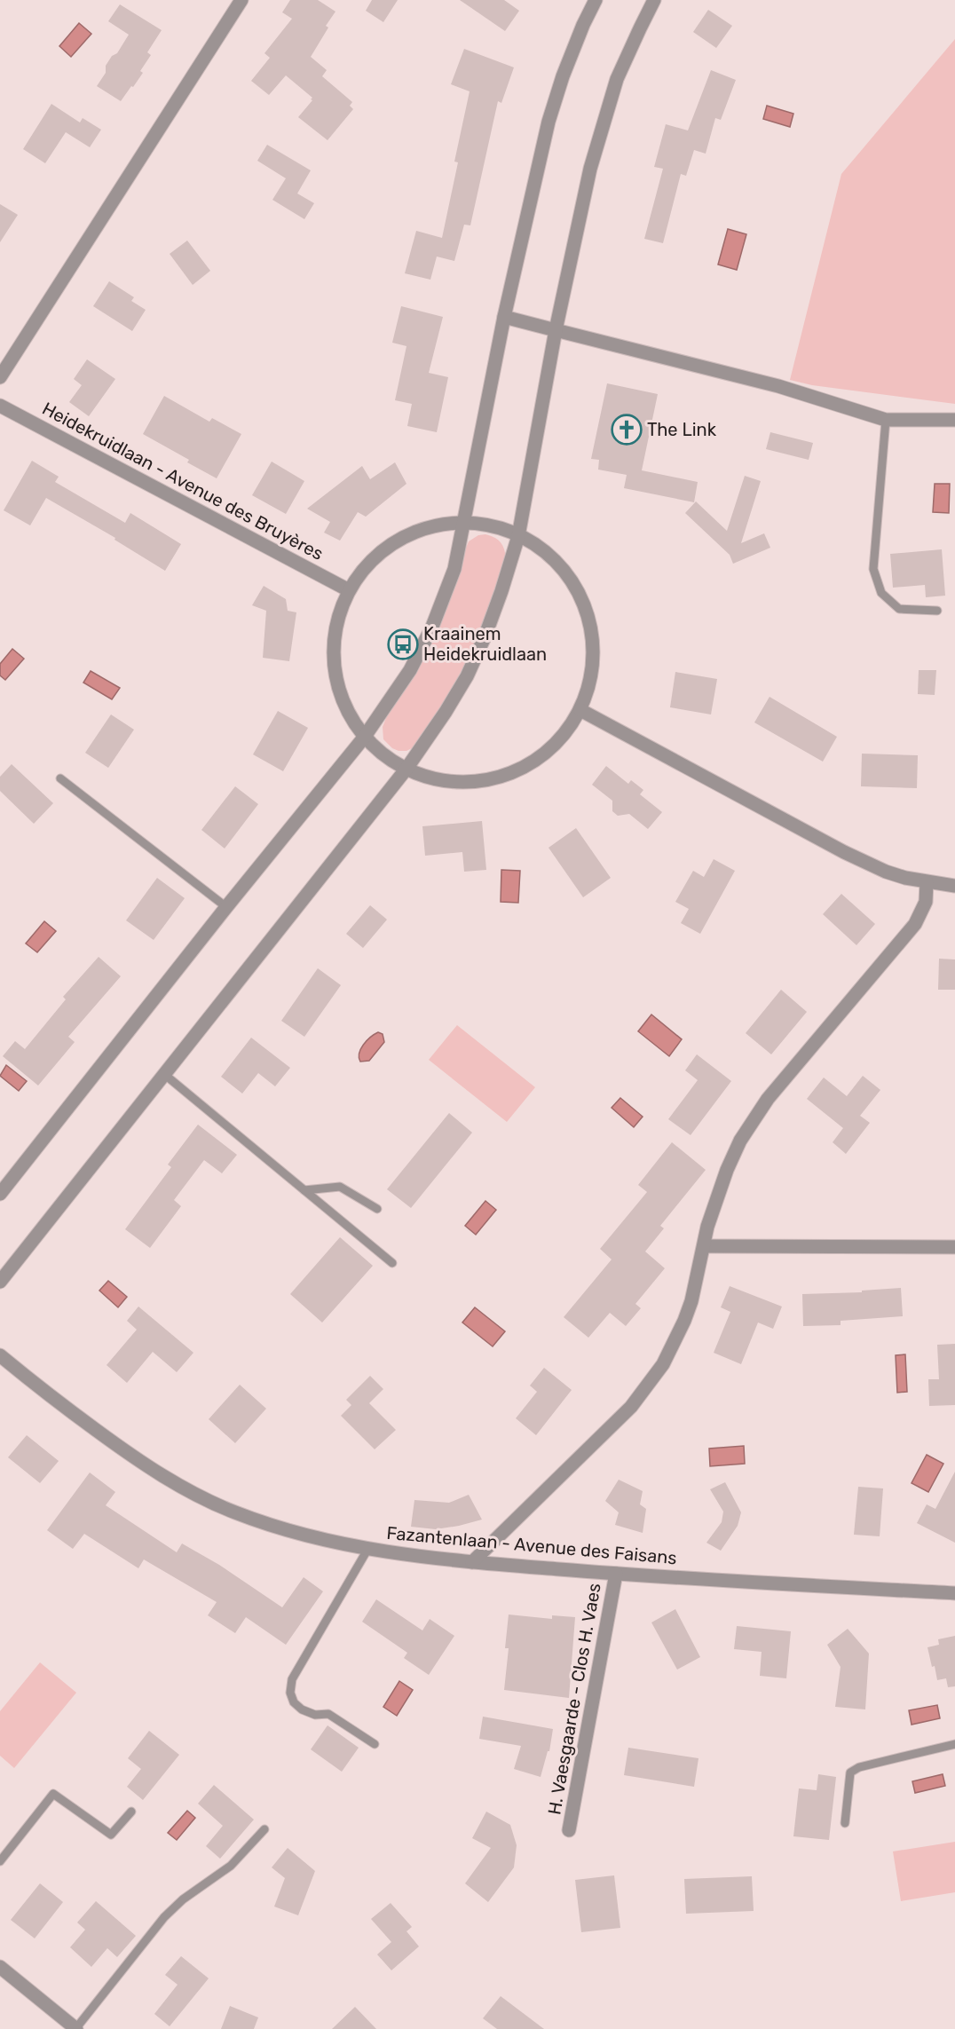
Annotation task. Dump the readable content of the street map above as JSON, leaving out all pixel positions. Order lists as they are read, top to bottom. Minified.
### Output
{"streets":{"street":["Heidekruidlaan - Avenue des Bruyères","Fazantenlaan - Avenue des Faisans","H. Vaesgaarde - Clos H. Vaes"]},"crossings":[["Fazantenlaan - Avenue des Faisans","H. Vaesgaarde - Clos H. Vaes"]],"places":{"church":["The Link"],"bus stop":["Kraainem Heidekruidlaan"]}}
